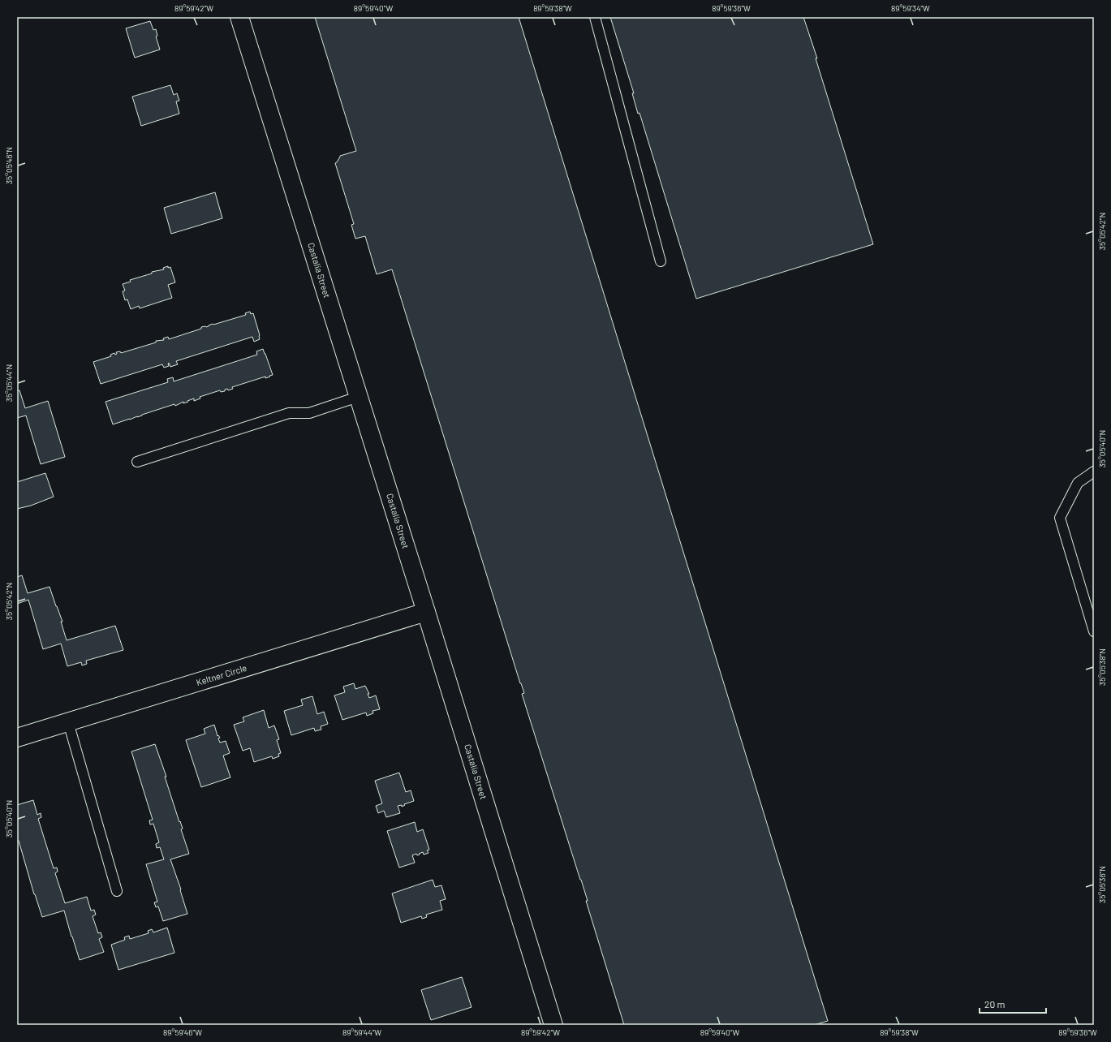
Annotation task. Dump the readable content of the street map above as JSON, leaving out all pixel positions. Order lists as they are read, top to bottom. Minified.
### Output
{"streets":{"street":["Castalia Street","Keltner Circle"]},"crossings":[["Castalia Street","Keltner Circle"]],"scale_bar":"20 m","coordinates":["89°59'42\"W","89°59'40\"W","89°59'38\"W","89°59'36\"W","89°59'34\"W","35°05'46\"N","35°05'42\"N","35°05'44\"N","35°05'40\"N","35°05'38\"N","35°05'36\"N","89°59'46\"W","89°59'44\"W"]}
